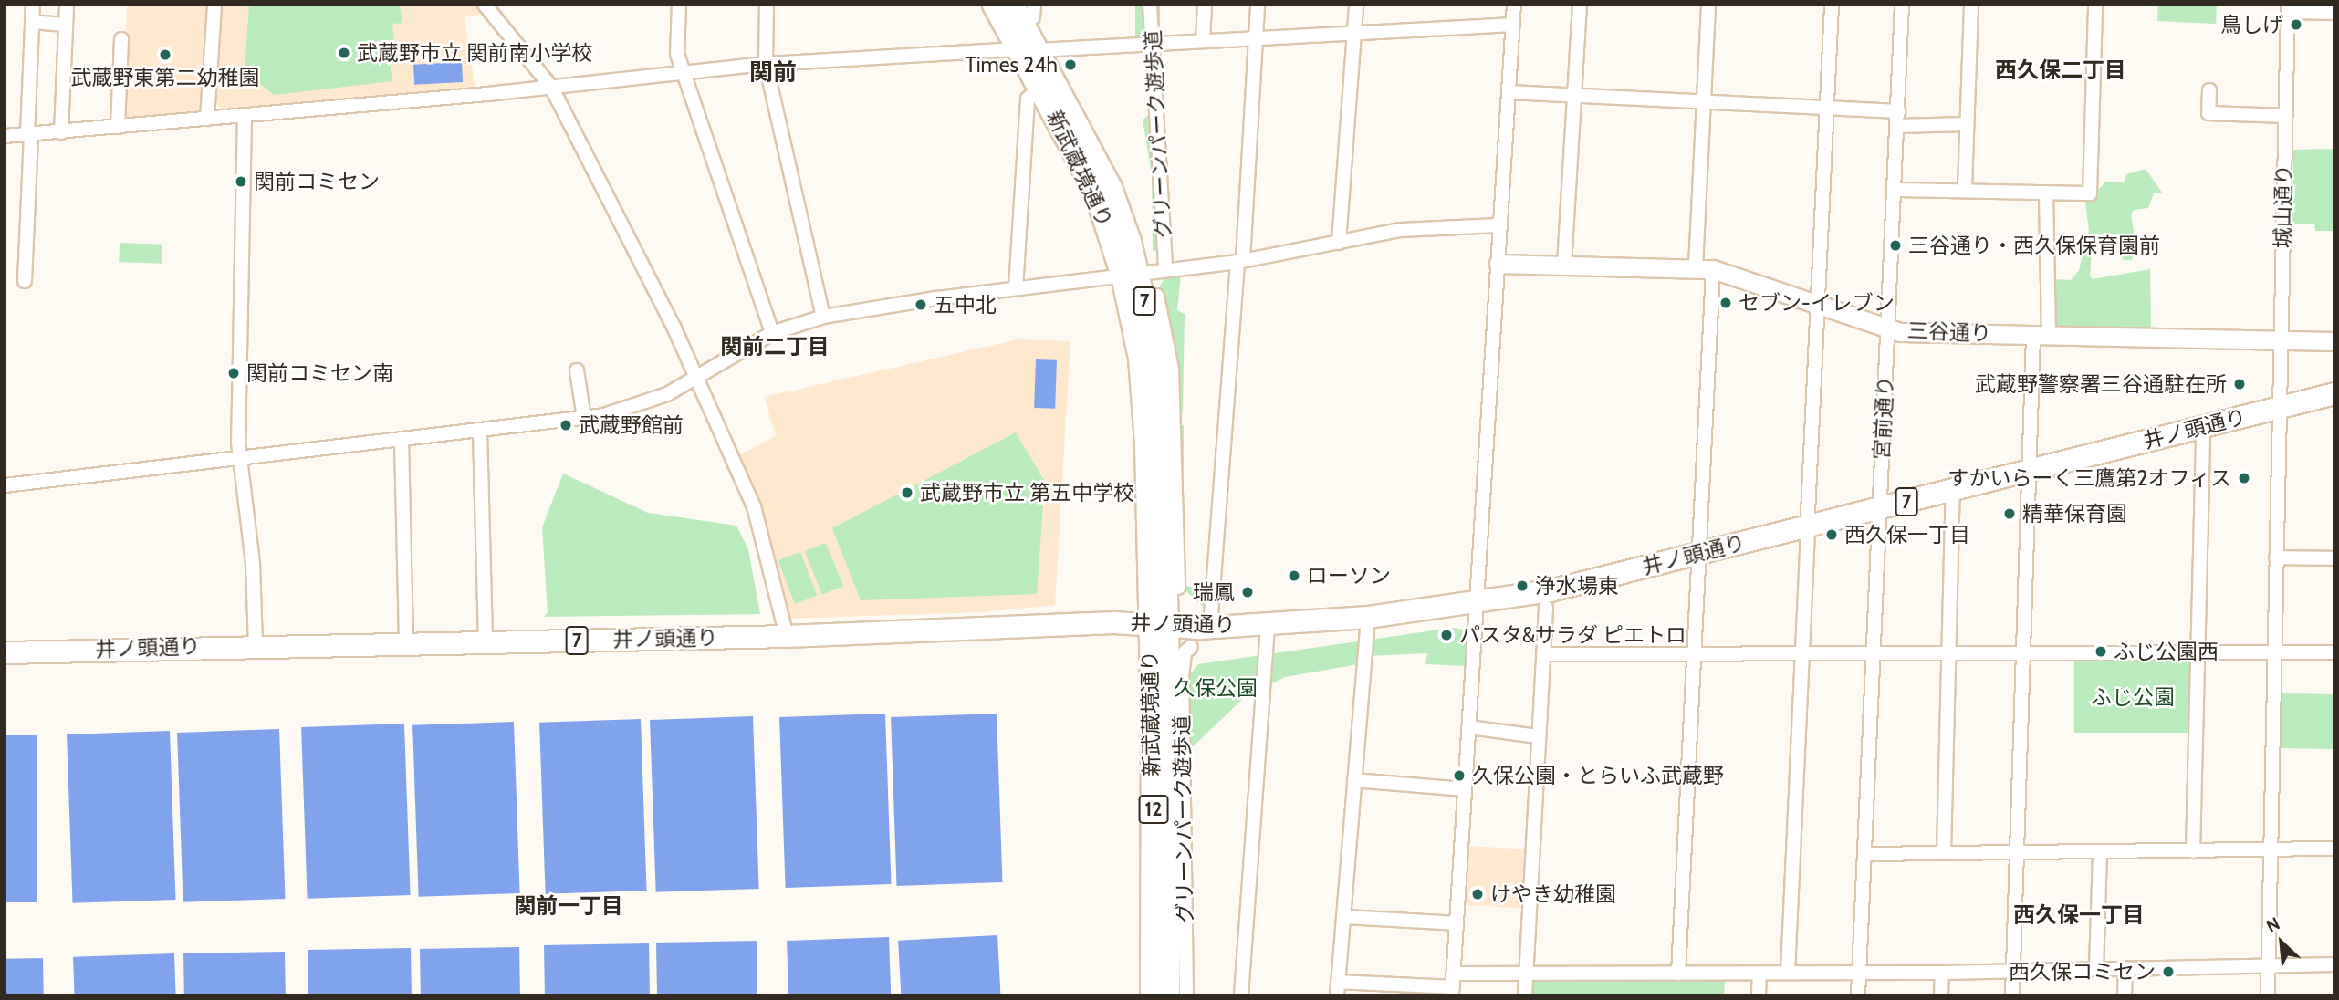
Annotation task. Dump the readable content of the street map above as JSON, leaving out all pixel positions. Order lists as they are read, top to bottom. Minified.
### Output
{"streets":{"main road":["新武蔵境通り","7","井ノ頭通り","12"],"street":["グリーンパーク遊歩道","城山通り","三谷通り","宮前通り"]},"crossings":[["新武蔵境通り","井ノ頭通り"],["城山通り","三谷通り"],["城山通り","井ノ頭通り"],["三谷通り","宮前通り"],["宮前通り","井ノ頭通り"]],"districts":["西久保二丁目","関前","関前二丁目","関前一丁目","西久保一丁目"],"parks":["久保公園","ふじ公園"],"places":["鳥しげ","武蔵野市立 関前南小学校","武蔵野東第二幼稚園","Times 24h","関前コミセン","三谷通り・西久保保育園前","セブン-イレブン","五中北","関前コミセン南","武蔵野警察署三谷通駐在所","武蔵野館前","すかいらーく三鷹第2オフィス","武蔵野市立 第五中学校","精華保育園","西久保一丁目","ローソン","浄水場東","瑞鳳","パスタ&サラダ ピエトロ","ふじ公園西","久保公園・とらいふ武蔵野","けやき幼稚園","西久保コミセン"],"north":"top left"}
